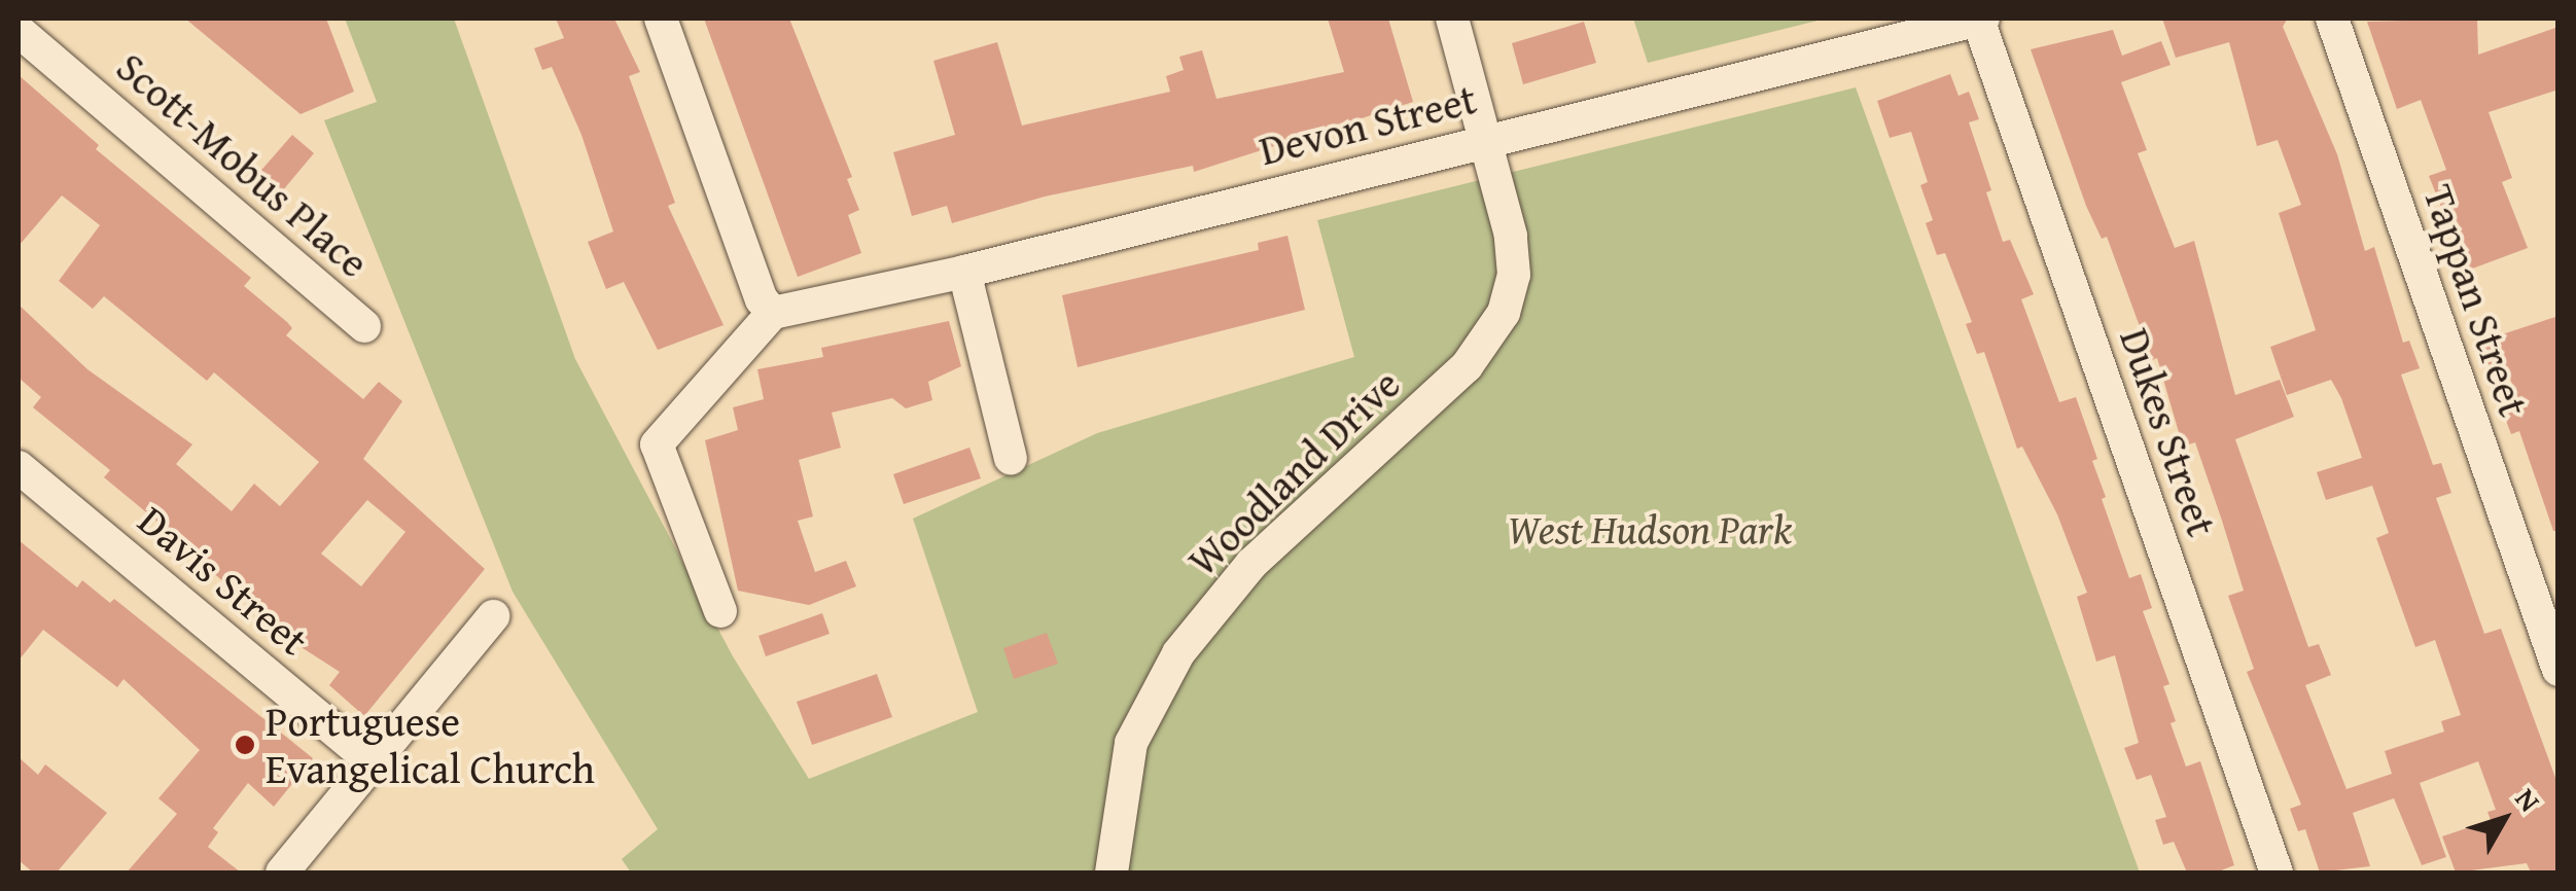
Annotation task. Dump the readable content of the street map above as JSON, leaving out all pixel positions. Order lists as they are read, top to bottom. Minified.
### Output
{"streets":{"street":["Devon Street","Scott-Mobus Place","Tappan Street","Dukes Street","Woodland Drive","Davis Street"]},"crossings":[["Devon Street","Dukes Street"],["Devon Street","Woodland Drive"]],"parks":["West Hudson Park"],"places":["Portuguese Evangelical Church"],"north":"top right"}
